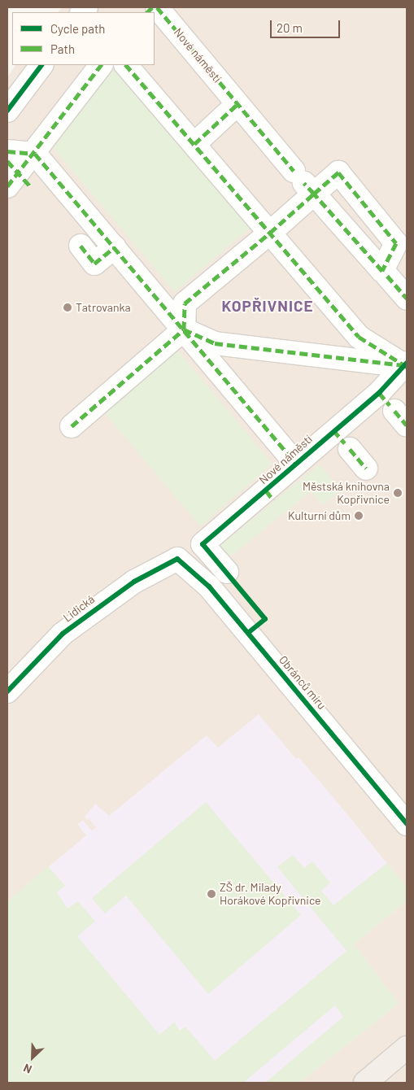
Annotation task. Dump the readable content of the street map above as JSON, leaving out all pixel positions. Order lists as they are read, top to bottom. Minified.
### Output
{"streets":{"street":["Nové náměstí","Lidická","Obránců míru"]},"crossings":[["Lidická","Obránců míru"]],"districts":["KOPŘIVNICE"],"places":["Tatrovanka","Městská knihovna Kopřivnice","Kulturní dům","ZŠ dr. Milady Horákové Kopřivnice"],"legend":["Cycle path","Path"],"scale_bar":"20 m","north":"bottom left"}
